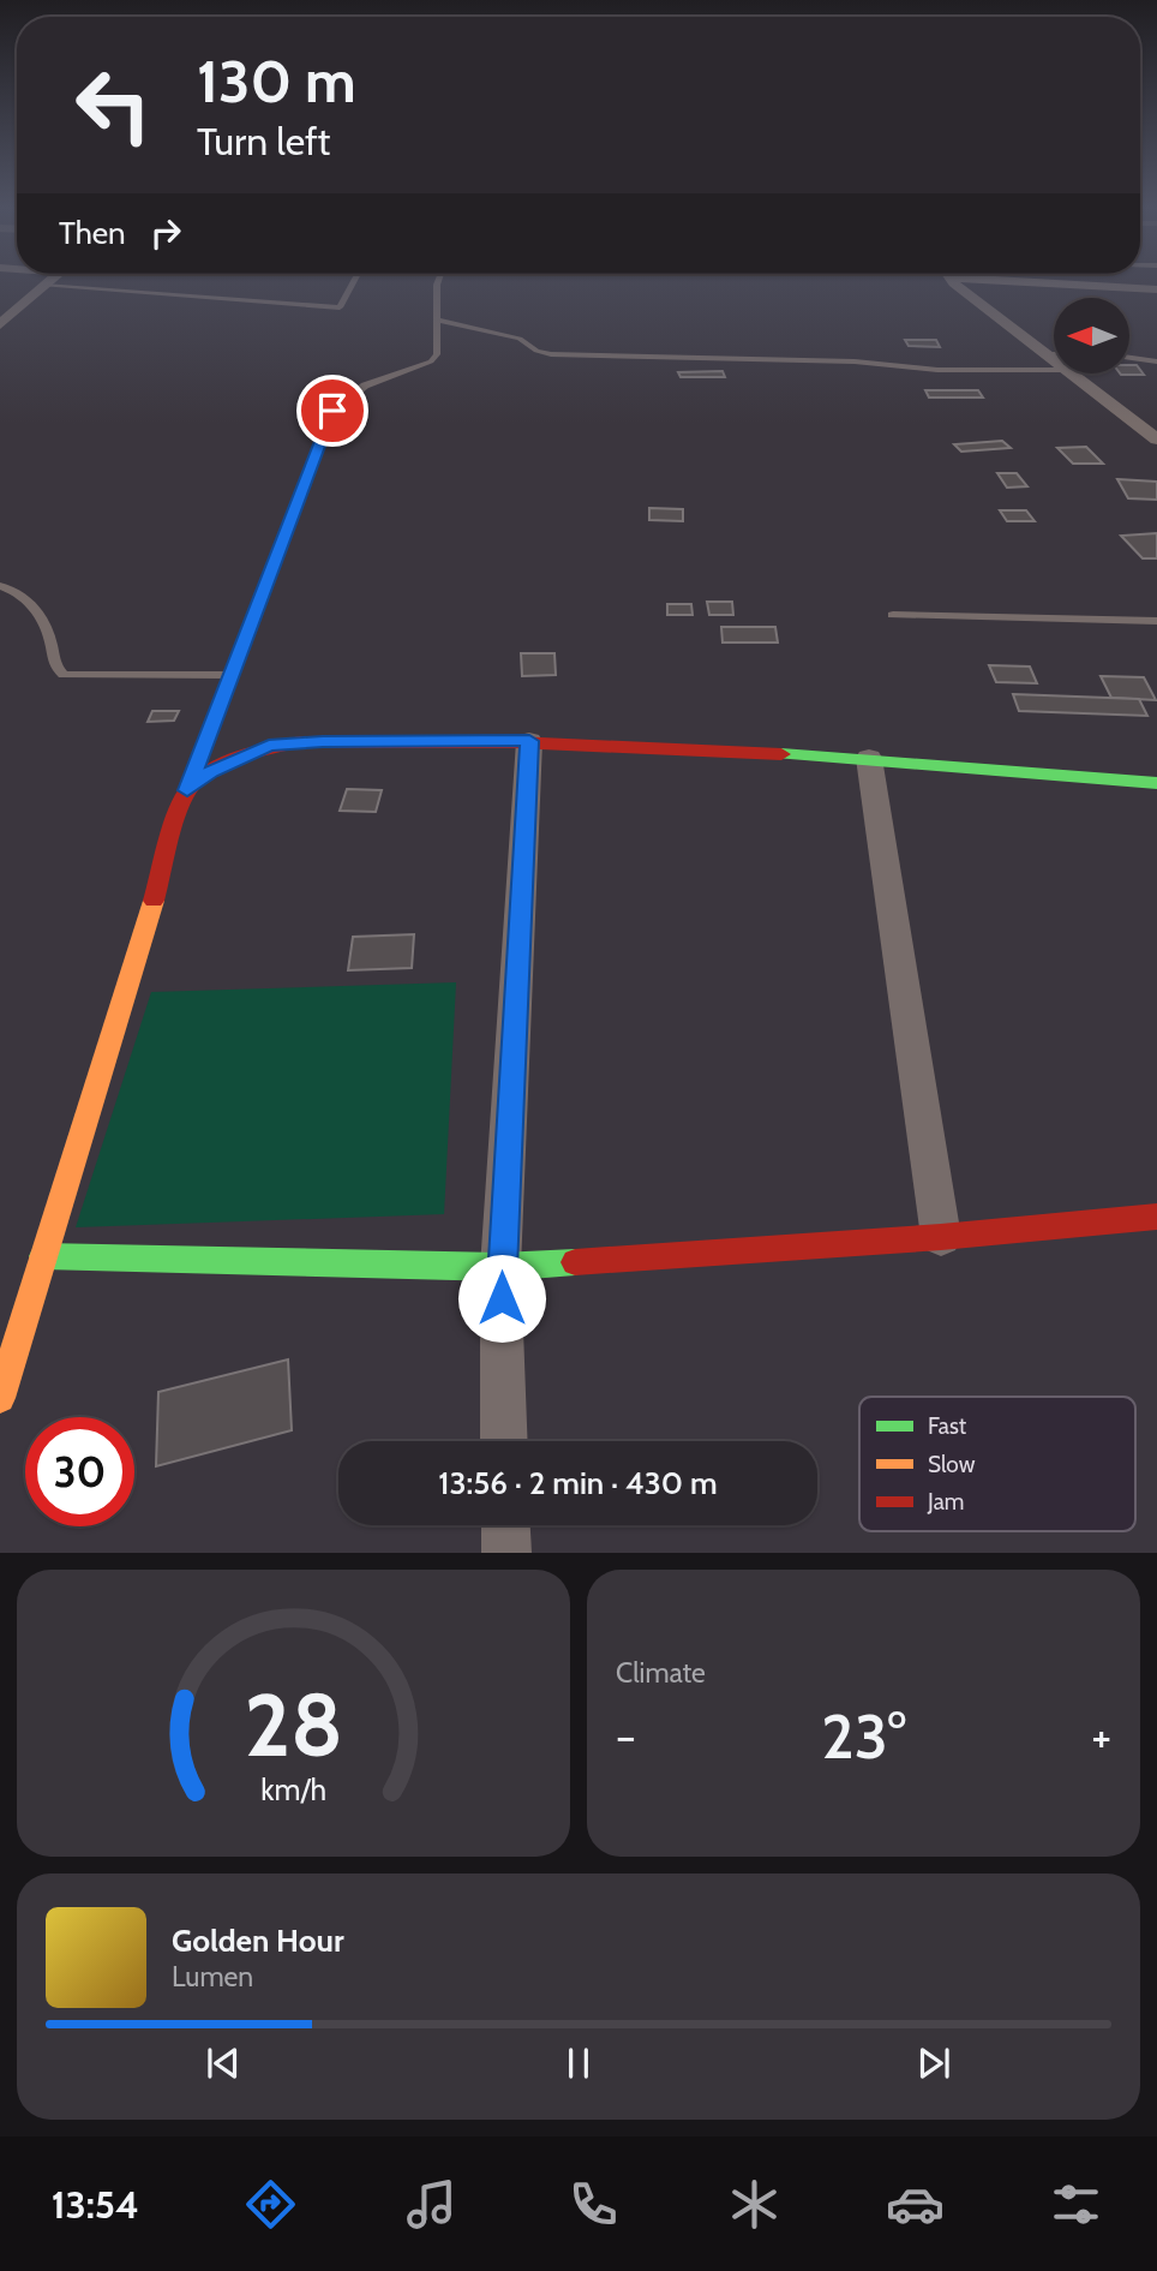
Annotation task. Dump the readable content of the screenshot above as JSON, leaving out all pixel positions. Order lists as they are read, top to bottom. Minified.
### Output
{"legend":["Fast","Slow","Jam"],"north":"left","page":{"turn":["130 m","Turn left"],"then":"Then","limit":"30","trip":"13:56 · 2 min · 430 m","tile":"Climate","heat":["−","23°","+"],"song":["Golden Hour","Lumen"],"tabs":"13:54","gauge":["28","km/h"]}}
